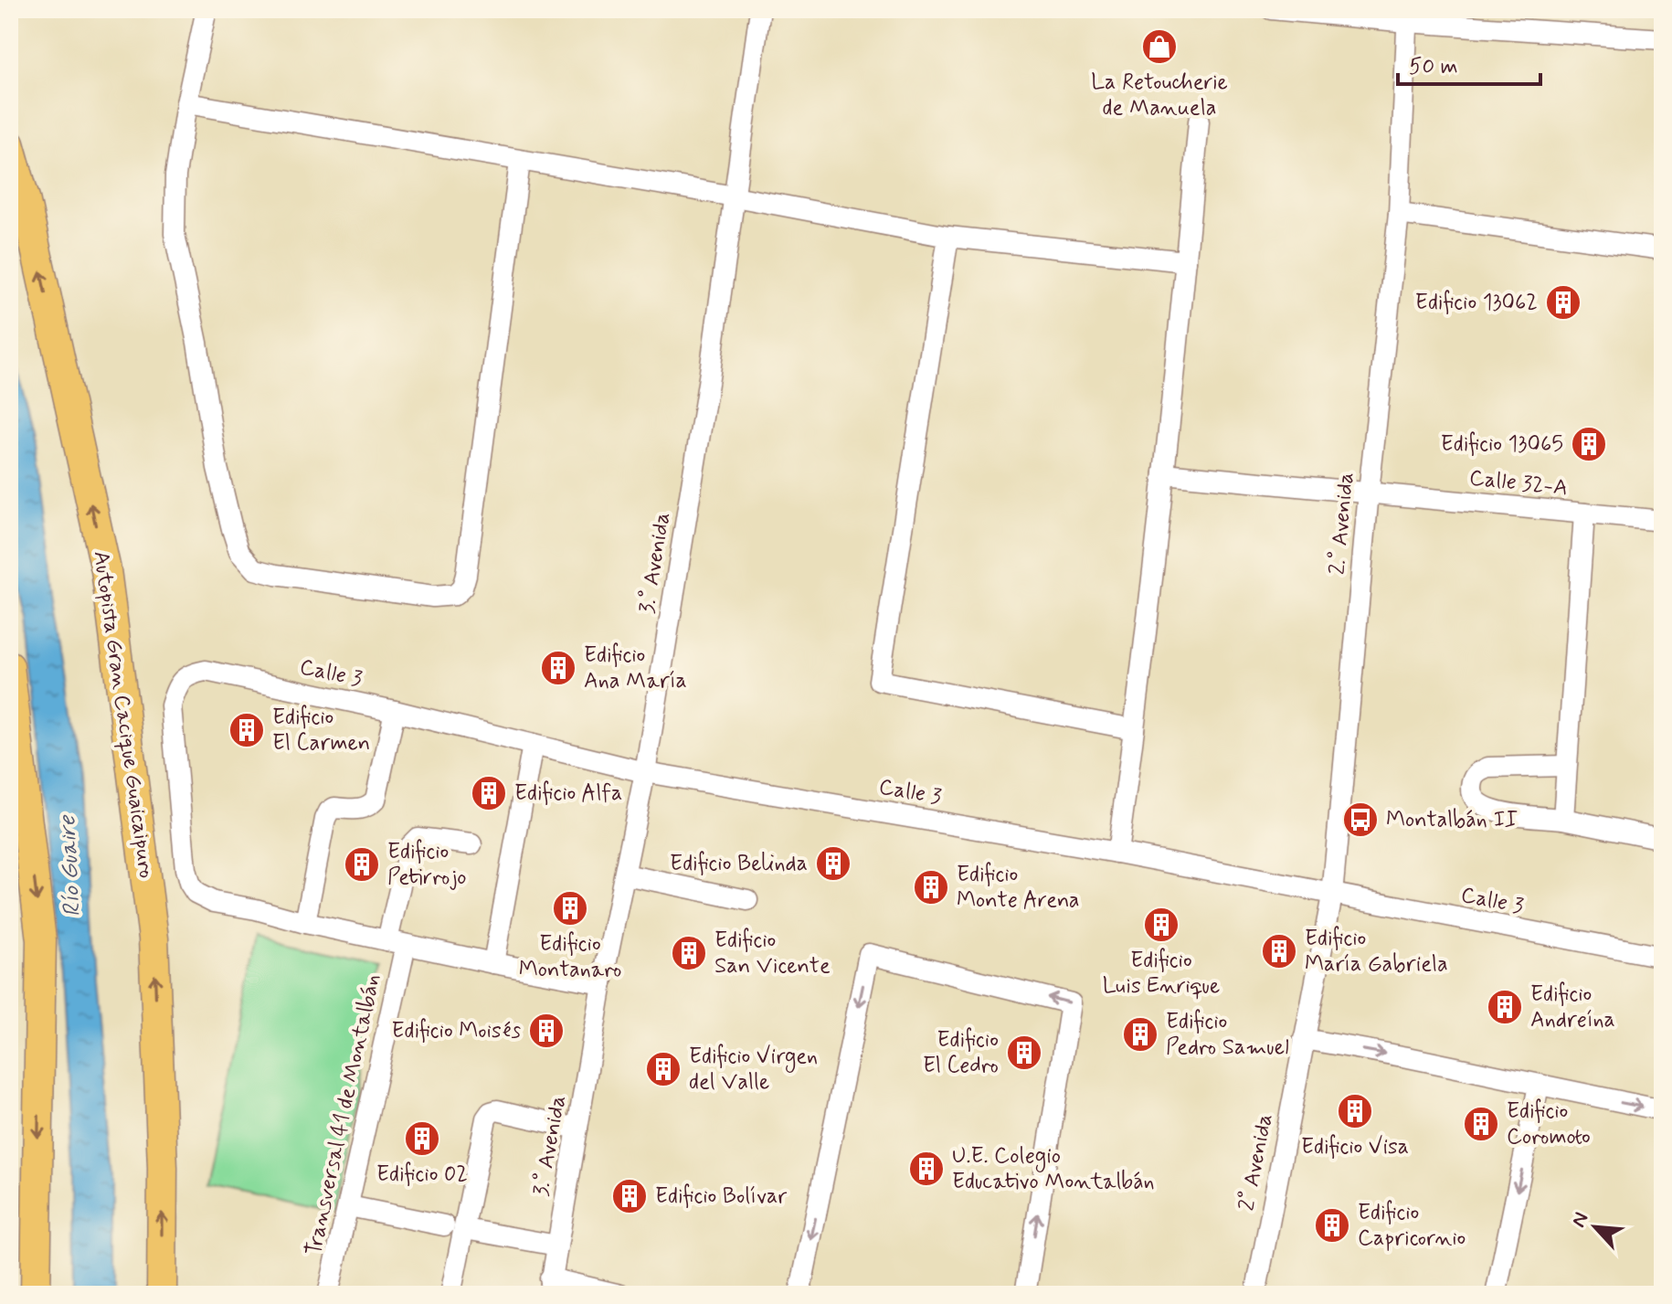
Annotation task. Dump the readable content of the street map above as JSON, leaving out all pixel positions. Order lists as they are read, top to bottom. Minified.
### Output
{"streets":{"highway":["Autopista Gran Cacique Guaicaipuro"],"street":["Calle 32-A","2.° Avenida","3.° Avenida","Calle 3","Transversal 41 de Montalbán","2° Avenida"]},"crossings":[["Calle 32-A","2.° Avenida"],["2.° Avenida","Calle 3"],["2.° Avenida","2° Avenida"],["3.° Avenida","Calle 3"]],"water":["Río Guaire"],"places":{"shop":["La Retoucherie de Manuela"],"building":["Edificio 13062","Edificio 13065","Edificio Ana María","Edificio El Carmen","Edificio Alfa","Edificio Belinda","Edificio Petirrojo","Edificio Monte Arena","Edificio Montanaro","Edificio Luis Enrique","Edificio María Gabriela","Edificio San Vicente","Edificio Andreína","Edificio Moisés","Edificio Pedro Samuel","Edificio El Cedro","Edificio Virgen del Valle","Edificio Visa","Edificio Coromoto","Edificio 02","U.E. Colegio Educativo Montalbán","Edificio Bolívar","Edificio Capricornio"],"bus stop":["Montalbán II"]},"scale_bar":"50 m","north":"top left"}
